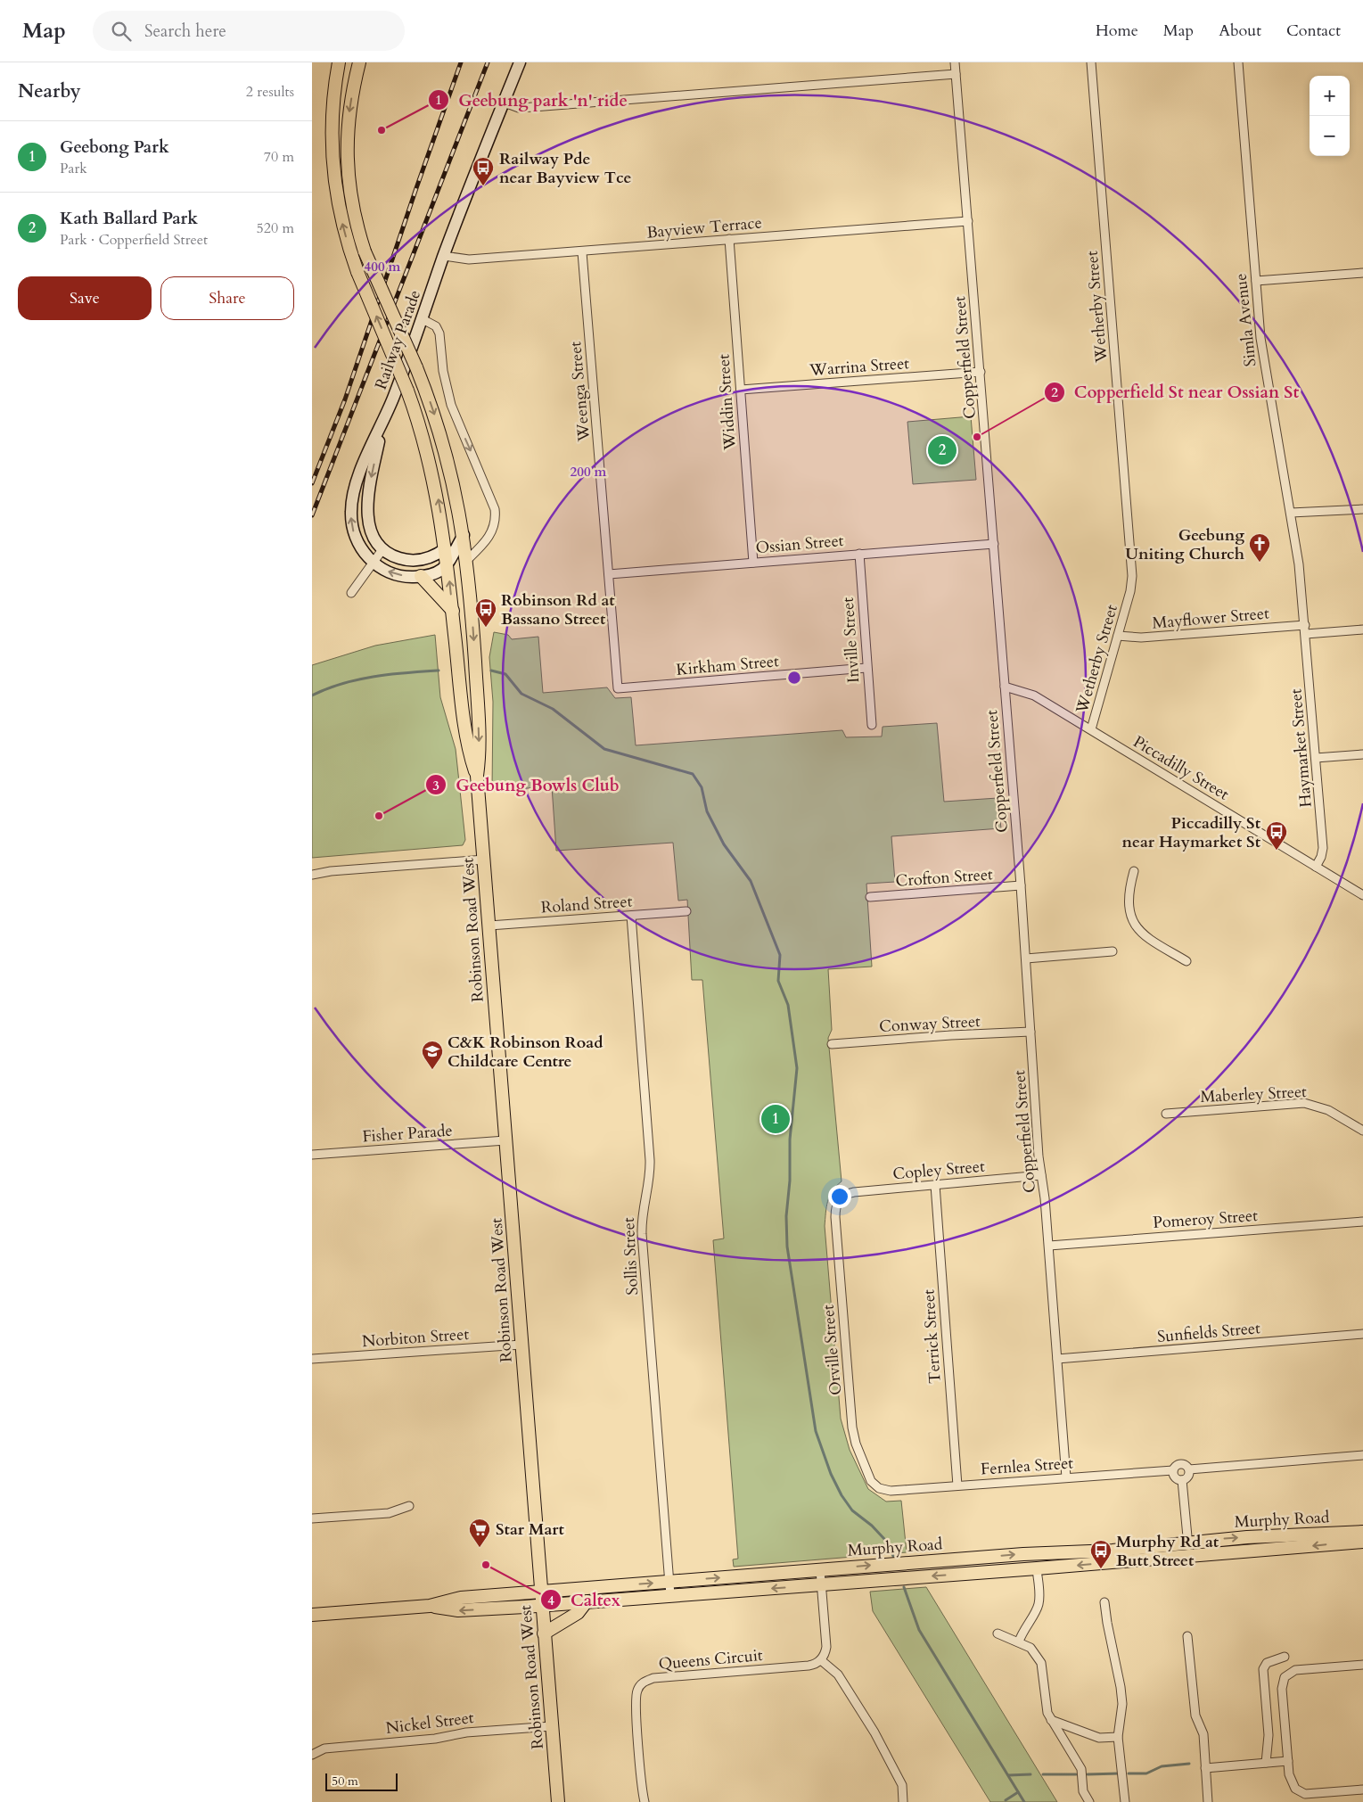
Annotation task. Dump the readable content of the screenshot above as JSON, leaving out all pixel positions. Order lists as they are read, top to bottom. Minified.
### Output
{"streets":{"main road":["Railway Parade","Robinson Road West","Murphy Road"],"street":["Bayview Terrace","Wetherby Street","Simla Avenue","Copperfield Street","Warrina Street","Weenga Street","Widdin Street","Ossian Street","Mayflower Street","Inville Street","Kirkham Street","Haymarket Street","Piccadilly Street","Crofton Street","Roland Street","Conway Street","Maberley Street","Fisher Parade","Copley Street","Pomeroy Street","Sollis Street","Sunfields Street","Terrick Street","Norbiton Street","Orville Street","Fernlea Street","Queens Circuit","Nickel Street"]},"crossings":[["Bayview Terrace","Railway Parade"],["Bayview Terrace","Copperfield Street"],["Bayview Terrace","Weenga Street"],["Bayview Terrace","Widdin Street"],["Wetherby Street","Mayflower Street"],["Wetherby Street","Piccadilly Street"],["Simla Avenue","Mayflower Street"],["Simla Avenue","Haymarket Street"],["Railway Parade","Robinson Road West"],["Copperfield Street","Warrina Street"],["Copperfield Street","Ossian Street"],["Copperfield Street","Piccadilly Street"],["Copperfield Street","Crofton Street"],["Copperfield Street","Conway Street"],["Copperfield Street","Copley Street"],["Copperfield Street","Pomeroy Street"],["Copperfield Street","Sunfields Street"],["Copperfield Street","Fernlea Street"],["Warrina Street","Widdin Street"],["Weenga Street","Ossian Street"],["Weenga Street","Kirkham Street"],["Widdin Street","Ossian Street"],["Ossian Street","Inville Street"],["Mayflower Street","Haymarket Street"],["Inville Street","Kirkham Street"],["Haymarket Street","Piccadilly Street"],["Roland Street","Robinson Road West"],["Roland Street","Sollis Street"],["Robinson Road West","Fisher Parade"],["Robinson Road West","Norbiton Street"],["Robinson Road West","Murphy Road"],["Robinson Road West","Nickel Street"],["Copley Street","Terrick Street"],["Copley Street","Orville Street"],["Sollis Street","Murphy Road"],["Terrick Street","Fernlea Street"],["Orville Street","Fernlea Street"]],"places":{"other":["Geebung park 'n' ride","Copperfield St near Ossian St","Geebung Bowls Club","Caltex"],"bus stop":["Railway Pde near Bayview Tce","Robinson Rd at Bassano Street","Piccadilly St near Haymarket St","Murphy Rd at Butt Street"],"church":["Geebung Uniting Church"],"school or university":["C&K Robinson Road Childcare Centre"],"supermarket":["Star Mart"]},"scale_bar":"50 m","page":{"header":"Map","search":"Search here","nav":["Home","Map","About","Contact"],"heading":["Nearby","2 results"],"map_buttons":["+","−"],"list":[{"mark":"1","name":"Geebong Park","note":"Park","value":"70 m"},{"mark":"2","name":"Kath Ballard Park","note":"Park · Copperfield Street","value":"520 m"}],"buttons":["Save","Share"],"pins":["2","1"],"scale":"50 m"},"rings":["400 m","200 m"]}
